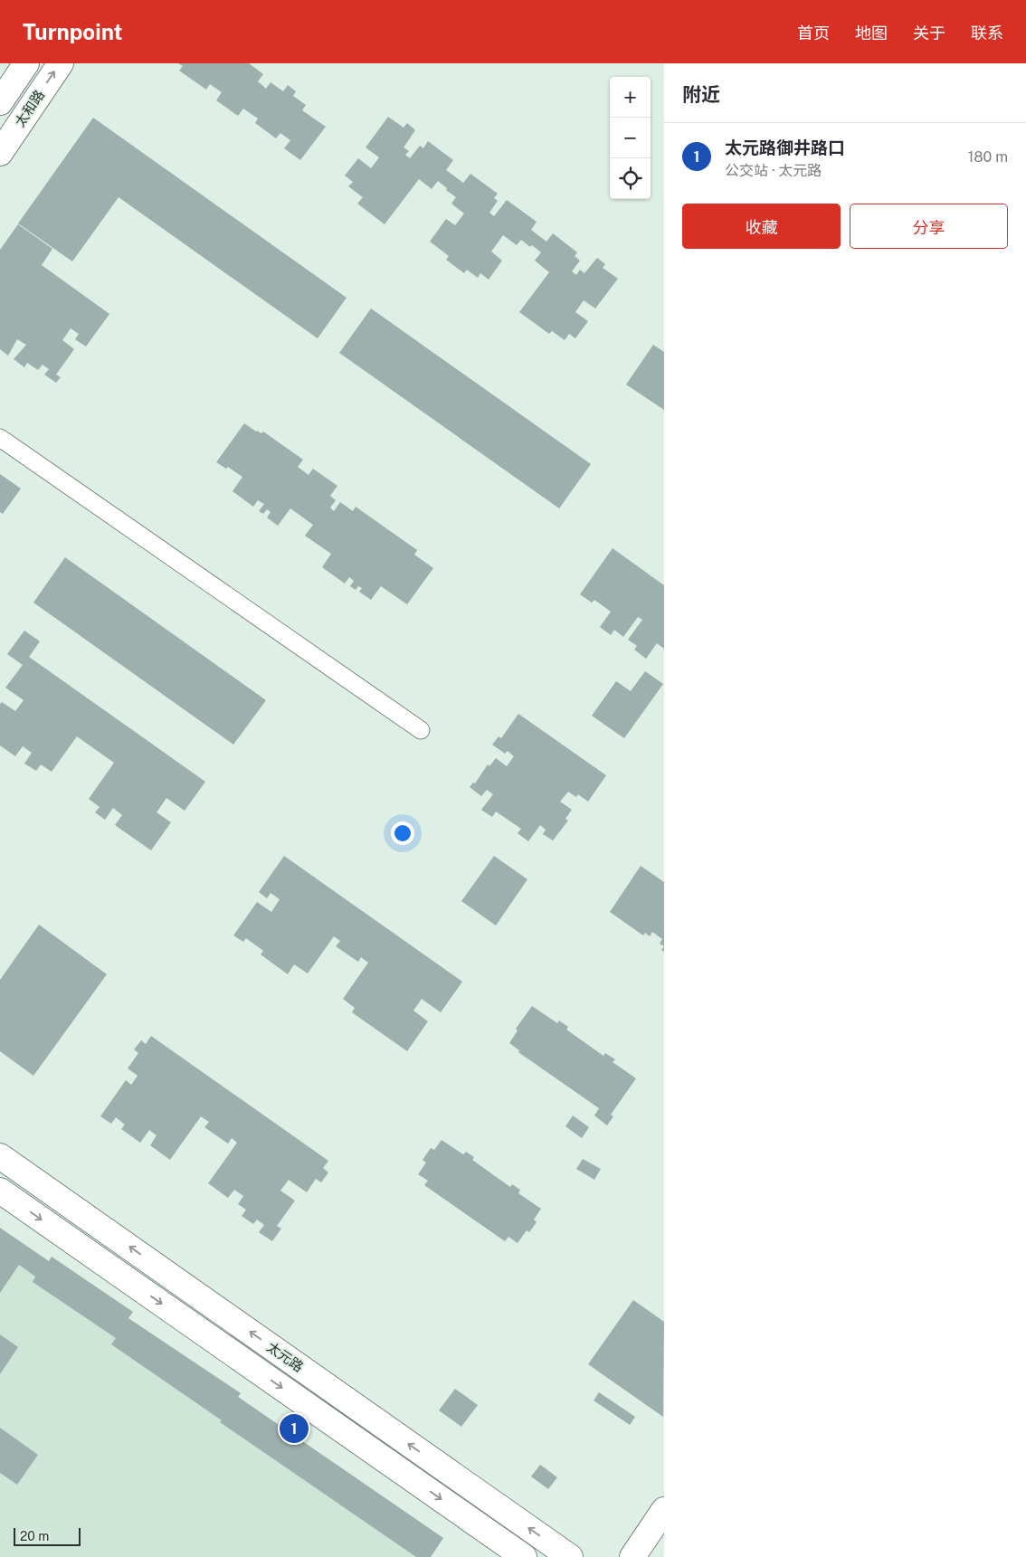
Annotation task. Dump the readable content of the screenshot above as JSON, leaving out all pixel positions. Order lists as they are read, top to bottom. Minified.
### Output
{"streets":{"main road":["太和路","太元路"]},"scale_bar":"20 m","page":{"header":"Turnpoint","nav":["首页","地图","关于","联系"],"heading":"附近","map_buttons":["+","−"],"list":[{"mark":"1","name":"太元路御井路口","note":"公交站 · 太元路","value":"180 m"}],"buttons":["收藏","分享"],"pins":"1","scale":"20 m"}}
